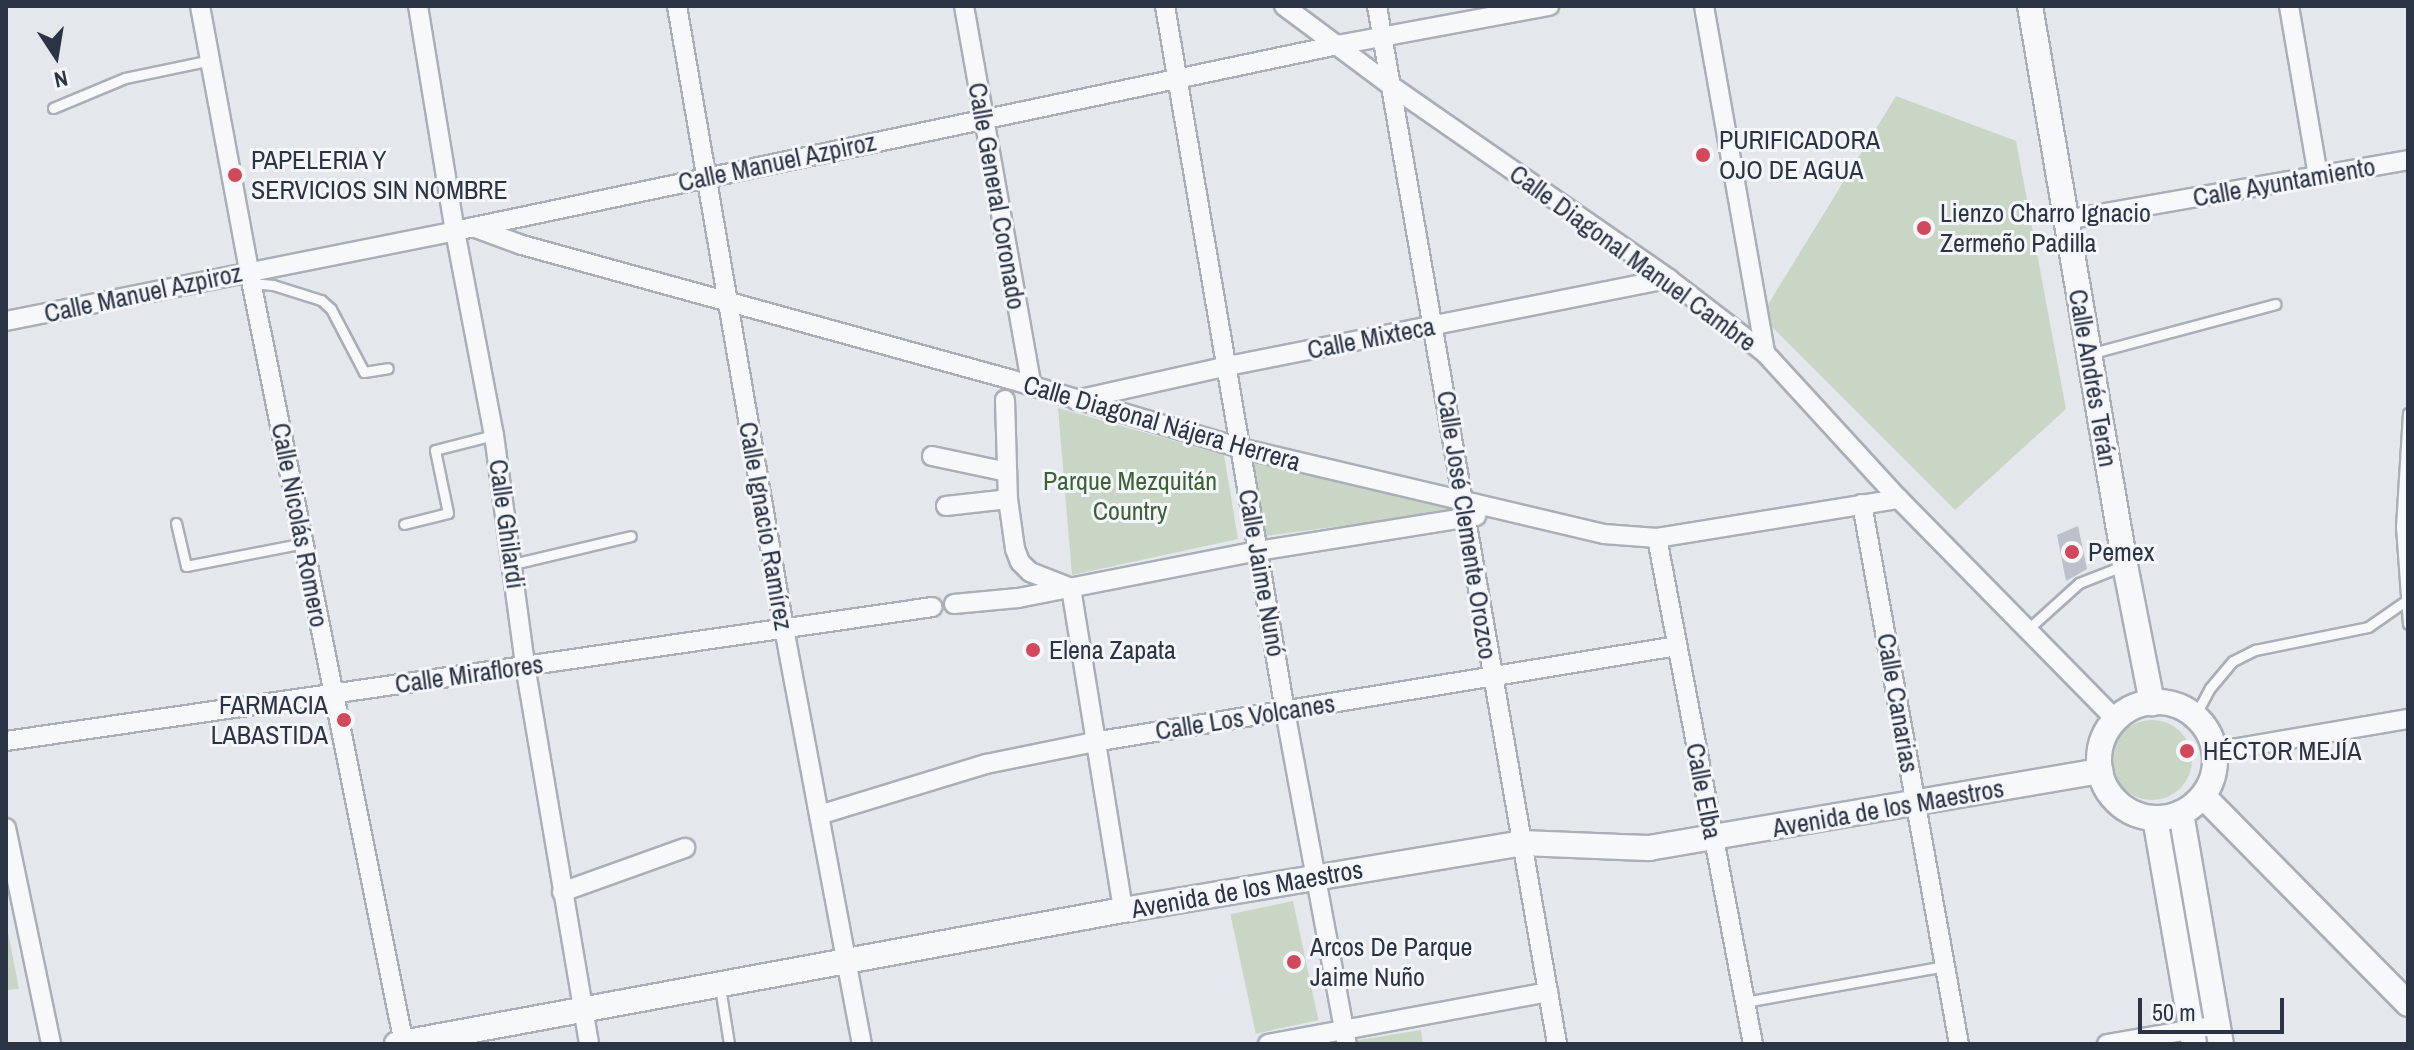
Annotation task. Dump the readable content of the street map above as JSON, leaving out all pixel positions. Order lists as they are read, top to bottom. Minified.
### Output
{"streets":{"street":["Calle Manuel Azpiroz","Calle Ayuntamiento","Calle General Coronado","Calle Diagonal Manuel Cambre","Calle Mixteca","Calle Andrés Terán","Calle Diagonal Nájera Herrera","Calle Ghilardi","Calle Nicolás Romero","Calle José Clemente Orozco","Calle Ignacio Ramírez","Calle Jaime Nunó","Calle Miraflores","Calle Canarias","Calle Los Volcanes","Calle Elba","Avenida de los Maestros"]},"crossings":[["Calle Manuel Azpiroz","Calle General Coronado"],["Calle Manuel Azpiroz","Calle Diagonal Manuel Cambre"],["Calle Manuel Azpiroz","Calle Diagonal Nájera Herrera"],["Calle Manuel Azpiroz","Calle Ghilardi"],["Calle Manuel Azpiroz","Calle Nicolás Romero"],["Calle Manuel Azpiroz","Calle José Clemente Orozco"],["Calle Manuel Azpiroz","Calle Ignacio Ramírez"],["Calle Manuel Azpiroz","Calle Jaime Nunó"],["Calle Ayuntamiento","Calle Andrés Terán"],["Calle General Coronado","Calle Diagonal Nájera Herrera"],["Calle Diagonal Manuel Cambre","Calle Mixteca"],["Calle Diagonal Manuel Cambre","Calle Andrés Terán"],["Calle Diagonal Manuel Cambre","Calle Diagonal Nájera Herrera"],["Calle Diagonal Manuel Cambre","Calle José Clemente Orozco"],["Calle Diagonal Manuel Cambre","Avenida de los Maestros"],["Calle Mixteca","Calle Diagonal Nájera Herrera"],["Calle Mixteca","Calle José Clemente Orozco"],["Calle Mixteca","Calle Jaime Nunó"],["Calle Andrés Terán","Avenida de los Maestros"],["Calle Diagonal Nájera Herrera","Calle Ghilardi"],["Calle Diagonal Nájera Herrera","Calle José Clemente Orozco"],["Calle Diagonal Nájera Herrera","Calle Ignacio Ramírez"],["Calle Diagonal Nájera Herrera","Calle Jaime Nunó"],["Calle Diagonal Nájera Herrera","Calle Canarias"],["Calle Diagonal Nájera Herrera","Calle Elba"],["Calle Ghilardi","Calle Miraflores"],["Calle Ghilardi","Avenida de los Maestros"],["Calle Nicolás Romero","Calle Miraflores"],["Calle Nicolás Romero","Avenida de los Maestros"],["Calle José Clemente Orozco","Calle Los Volcanes"],["Calle José Clemente Orozco","Avenida de los Maestros"],["Calle Ignacio Ramírez","Calle Miraflores"],["Calle Ignacio Ramírez","Calle Los Volcanes"],["Calle Ignacio Ramírez","Avenida de los Maestros"],["Calle Jaime Nunó","Calle Los Volcanes"],["Calle Jaime Nunó","Avenida de los Maestros"],["Calle Canarias","Avenida de los Maestros"],["Calle Los Volcanes","Calle Elba"],["Calle Elba","Avenida de los Maestros"]],"parks":["Parque Mezquitán Country"],"places":["PURIFICADORA OJO DE AGUA","PAPELERIA Y SERVICIOS SIN NOMBRE","Lienzo Charro Ignacio Zermeño Padilla","Pemex","Elena Zapata","FARMACIA LABASTIDA","HÉCTOR MEJÍA","Arcos De Parque Jaime Nuño"],"scale_bar":"50 m","north":"bottom"}
